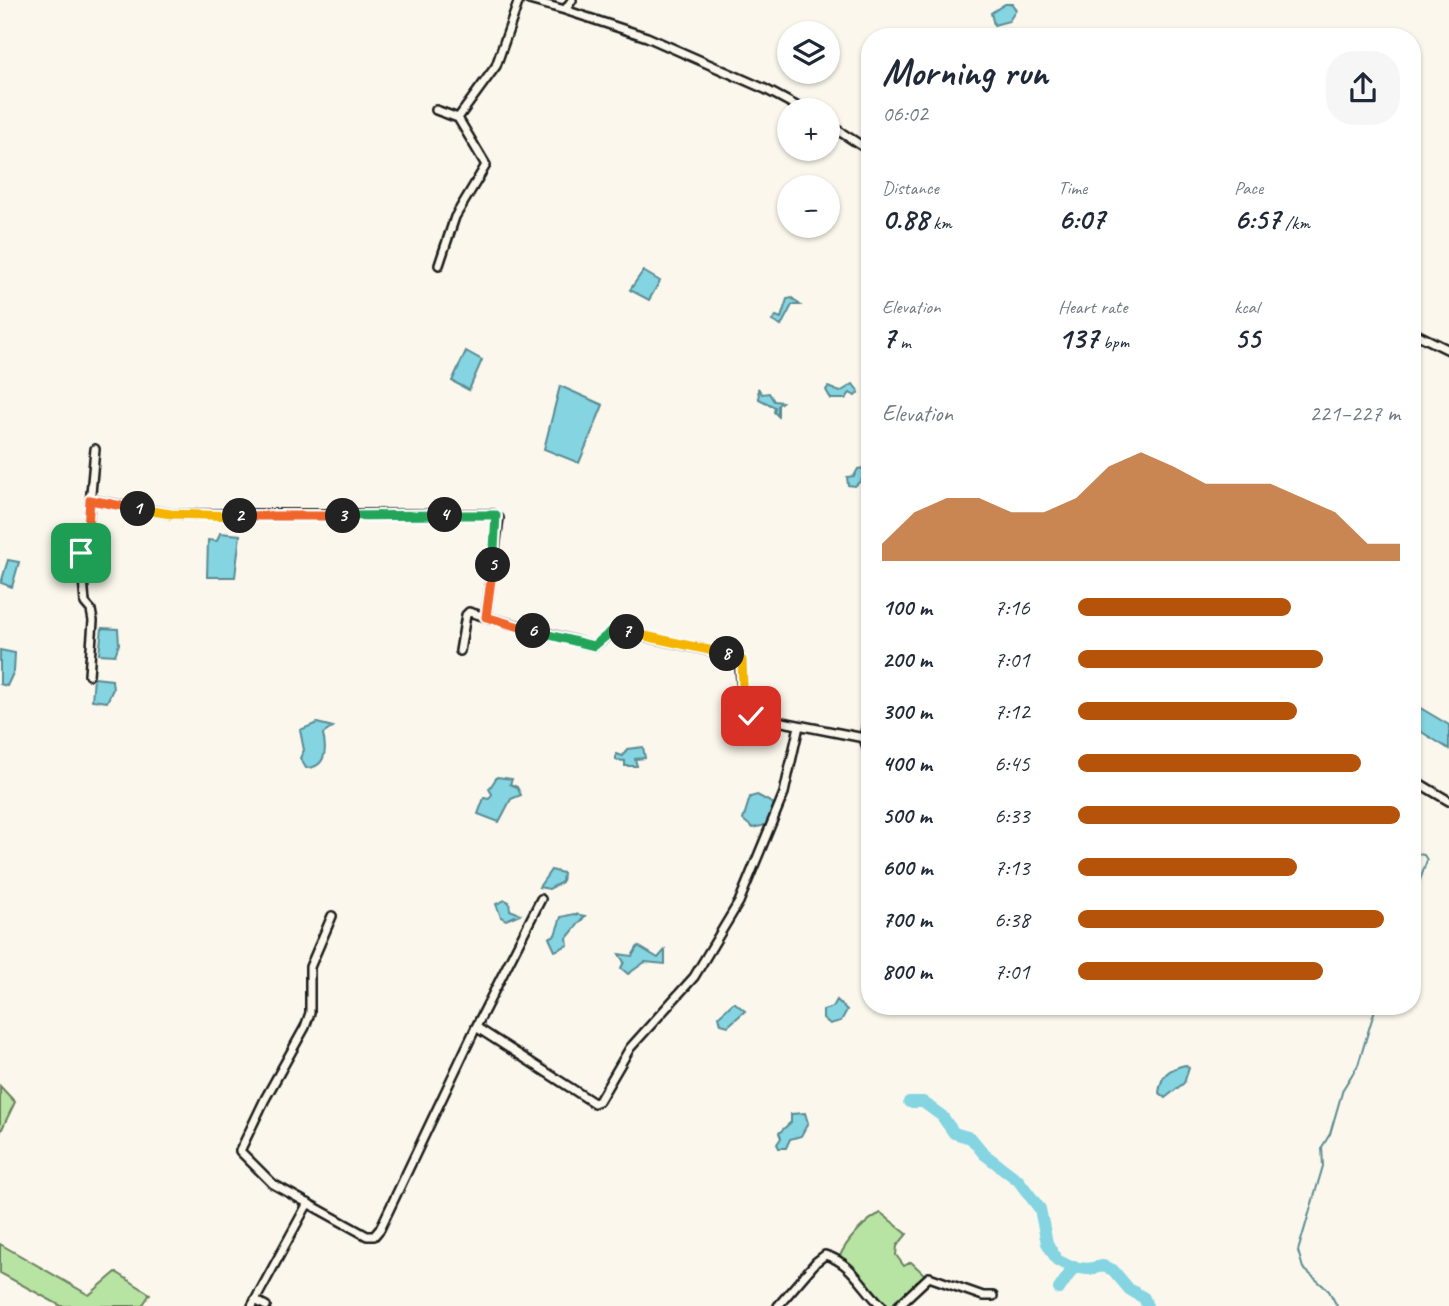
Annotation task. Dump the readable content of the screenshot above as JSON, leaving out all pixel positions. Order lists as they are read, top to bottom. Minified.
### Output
{"page":{"map_buttons":["+","−"],"heading":["Morning run","06:02"],"stats":[["Distance","0.88 km"],["Time","6:07"],["Pace","6:57 /km"],["Elevation","7 m"],["Heart rate","137 bpm"],["kcal","55"]],"chart":["Elevation","221–227 m"],"pins":["1","4","2","3","5","6","7","8"],"list":[{"name":"100 m","note":"7:16"},{"name":"200 m","note":"7:01"},{"name":"300 m","note":"7:12"},{"name":"400 m","note":"6:45"},{"name":"500 m","note":"6:33"},{"name":"600 m","note":"7:13"},{"name":"700 m","note":"6:38"},{"name":"800 m","note":"7:01"}]}}
